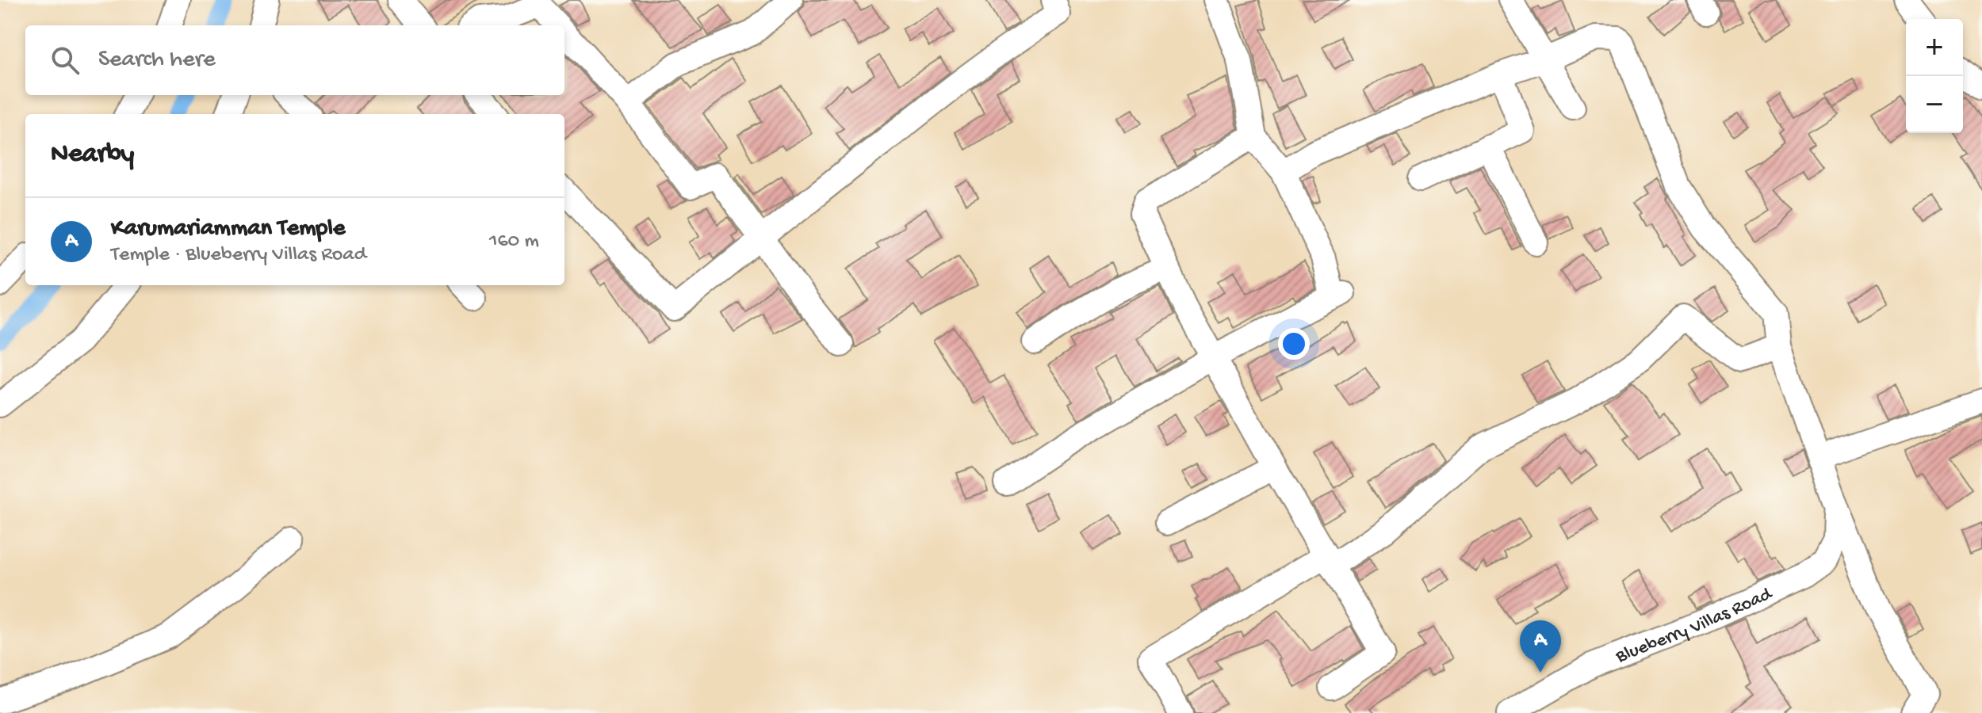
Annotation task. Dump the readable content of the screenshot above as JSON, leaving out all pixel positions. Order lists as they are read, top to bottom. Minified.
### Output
{"streets":{"street":["Blueberry Villas Road"]},"page":{"map_buttons":["+","−"],"search":"Search here","heading":"Nearby","list":[{"mark":"A","name":"Karumariamman Temple","note":"Temple · Blueberry Villas Road","value":"160 m"}],"pins":"A"}}
